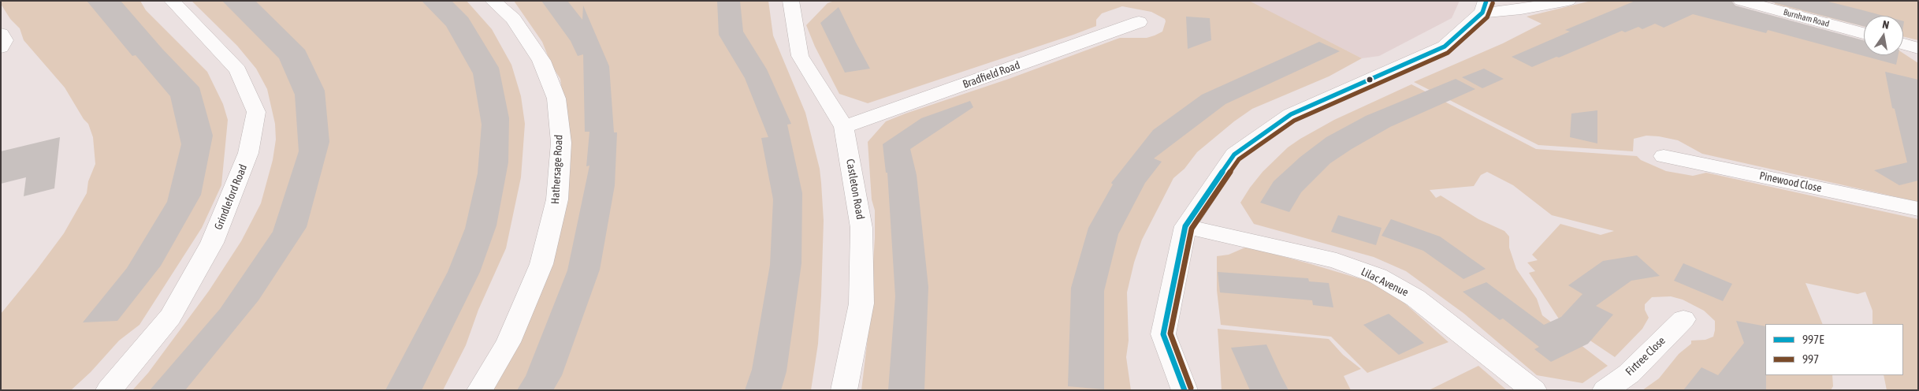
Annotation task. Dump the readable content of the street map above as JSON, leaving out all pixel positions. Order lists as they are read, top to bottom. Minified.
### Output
{"streets":{"street":["Burnham Road","Bradfield Road","Hathersage Road","Pinewood Close","Castleton Road","Grindleford Road","Lilac Avenue","Firtree Close"]},"crossings":[["Bradfield Road","Castleton Road"]],"lines":["transit line 997E","transit line 997"],"legend":["997E","997"],"north":"top"}
